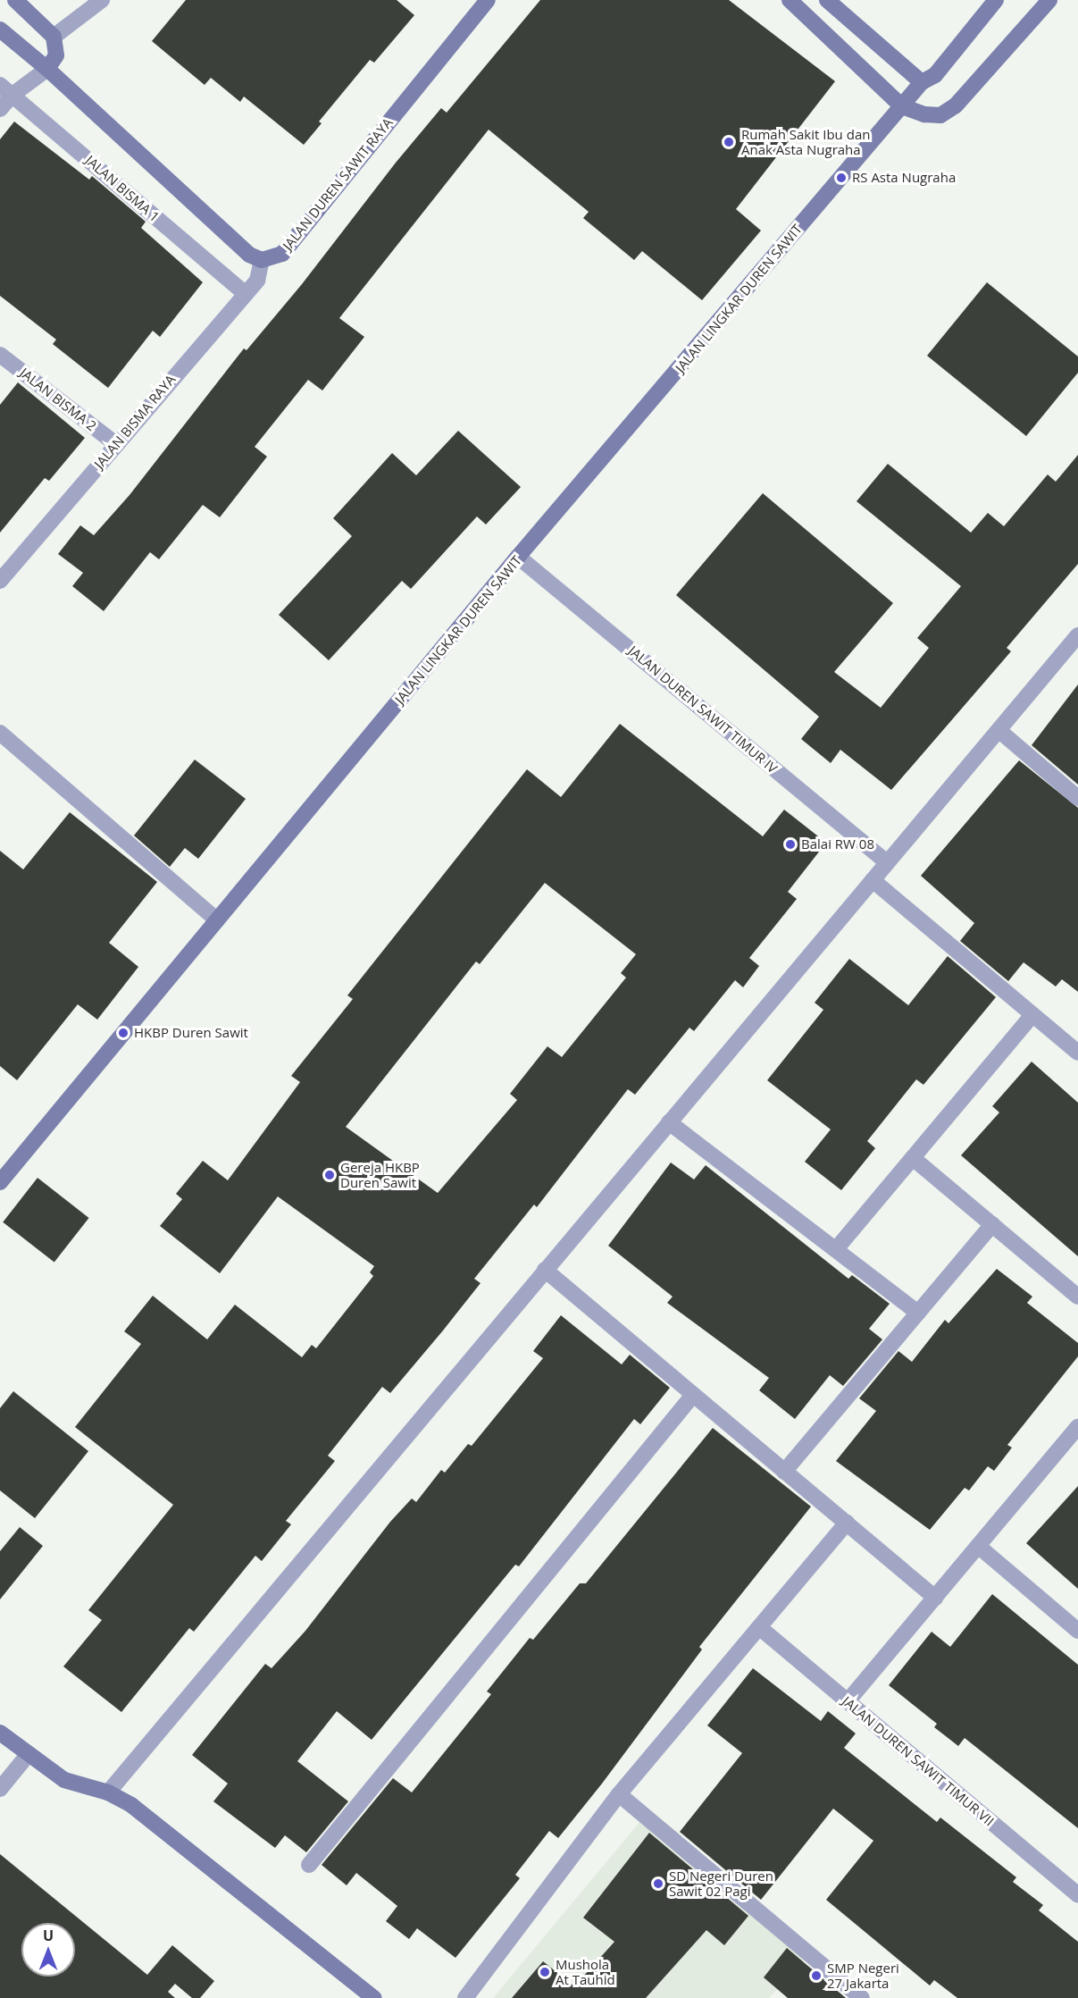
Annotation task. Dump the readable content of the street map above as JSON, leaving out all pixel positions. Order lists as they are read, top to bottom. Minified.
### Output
{"streets":{"street":["JALAN DUREN SAWIT RAYA","JALAN BISMA 1","JALAN LINGKAR DUREN SAWIT","JALAN BISMA 2","JALAN BISMA RAYA","JALAN DUREN SAWIT TIMUR IV","JALAN DUREN SAWIT TIMUR VII"]},"crossings":[["JALAN DUREN SAWIT RAYA","JALAN BISMA RAYA"],["JALAN BISMA 1","JALAN BISMA RAYA"],["JALAN LINGKAR DUREN SAWIT","JALAN DUREN SAWIT TIMUR IV"],["JALAN BISMA 2","JALAN BISMA RAYA"]],"places":["Rumah Sakit Ibu dan Anak Asta Nugraha","RS Asta Nugraha","Balai RW 08","HKBP Duren Sawit","Gereja HKBP Duren Sawit","SD Negeri Duren Sawit 02 Pagi","Mushola At Tauhid","SMP Negeri 27 Jakarta"],"north":"top"}
